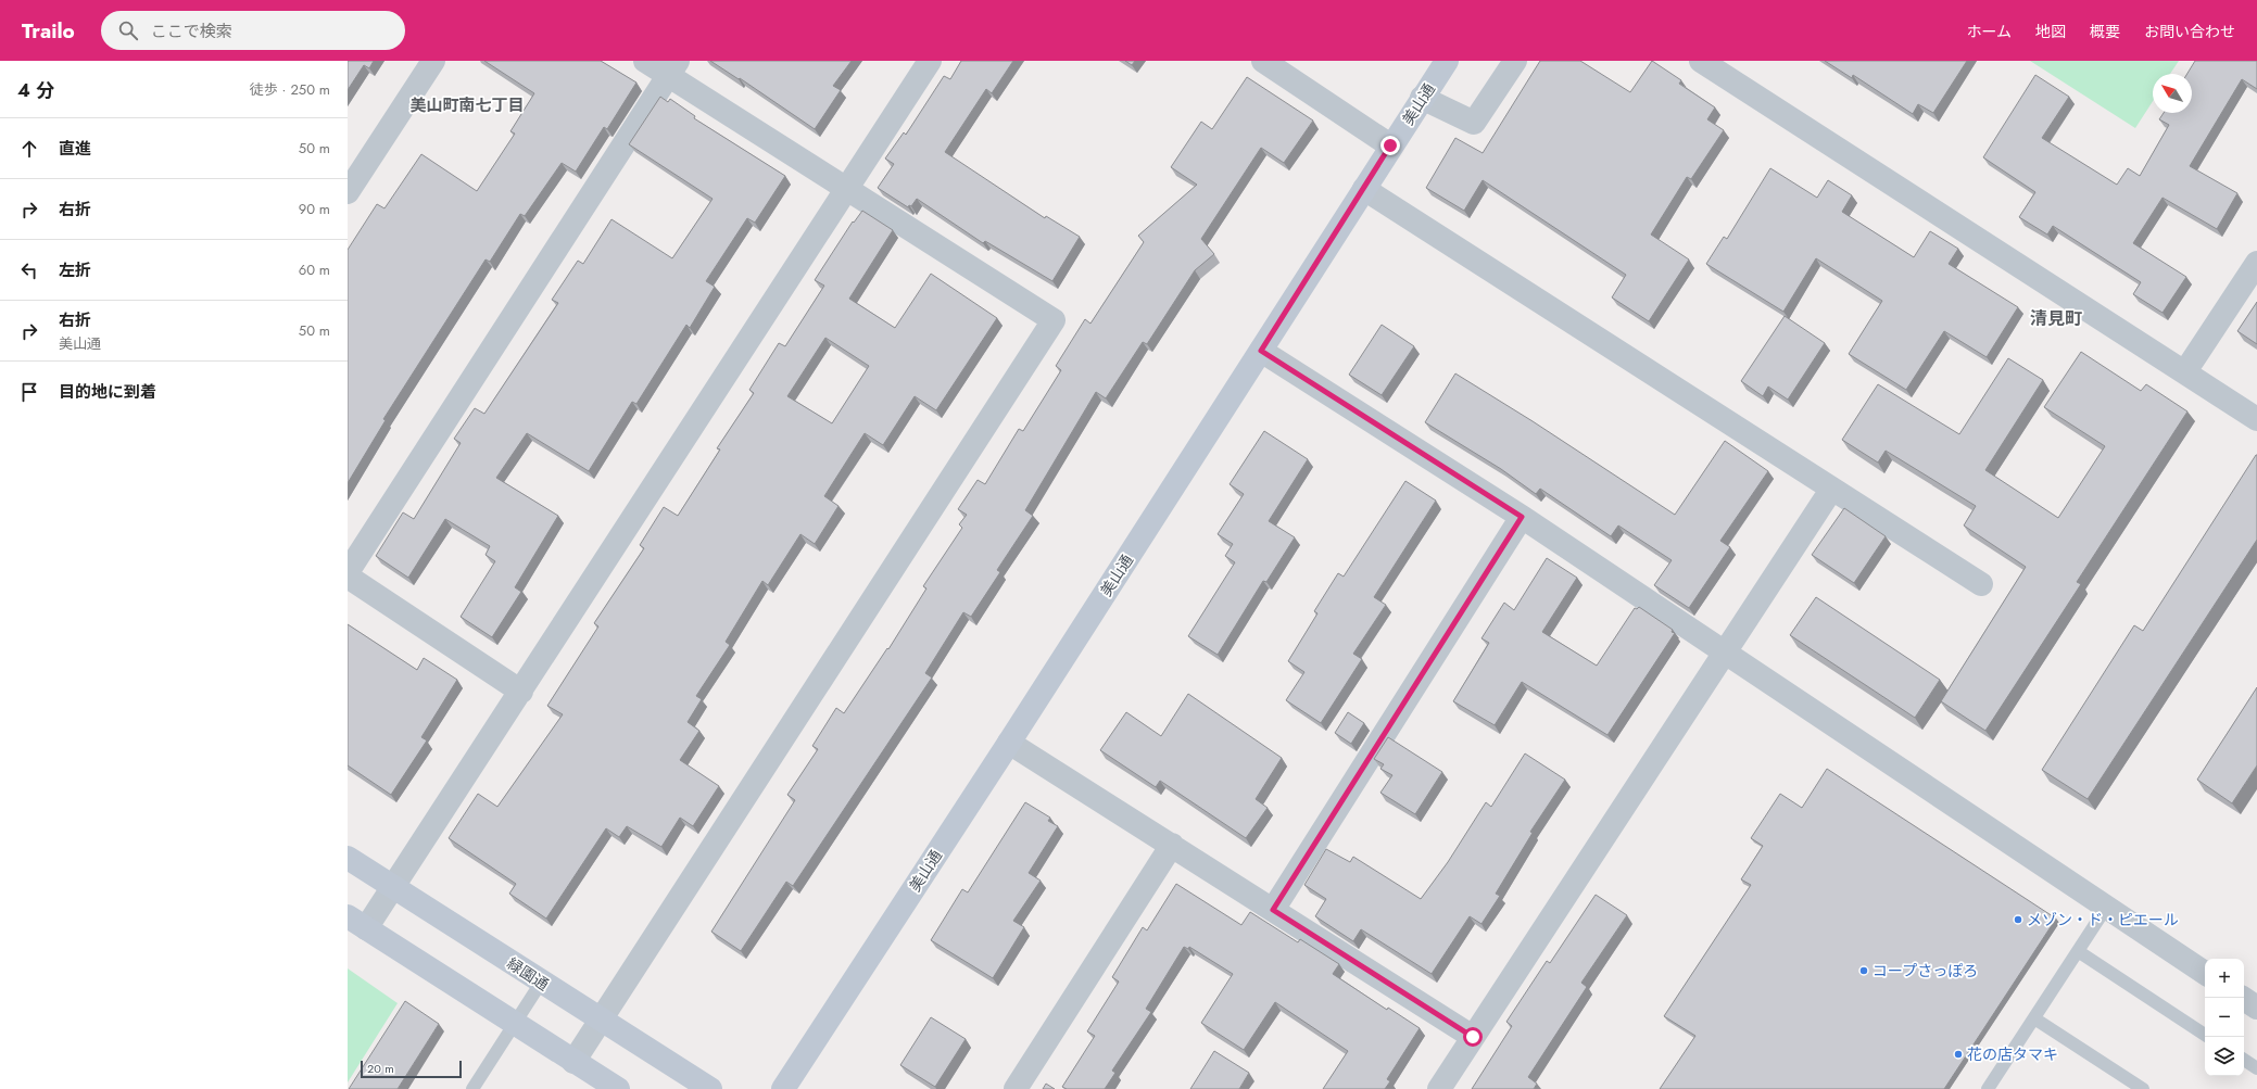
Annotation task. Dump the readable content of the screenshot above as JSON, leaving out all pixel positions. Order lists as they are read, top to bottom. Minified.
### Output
{"streets":{"street":["美山通","緑園通"]},"districts":["美山町南七丁目","清見町"],"places":["メゾン・ド・ピエール","コープさっぽろ","花の店タマキ"],"scale_bar":"20 m","north":"top left","page":{"header":"Trailo","search":"ここで検索","nav":["ホーム","地図","概要","お問い合わせ"],"heading":["4 分","徒歩 · 250 m"],"list":[["直進","50 m"],["右折","90 m"],["左折","60 m"],["右折","美山通","50 m"],"目的地に到着"],"map_buttons":["+","−"],"scale":"20 m"}}
